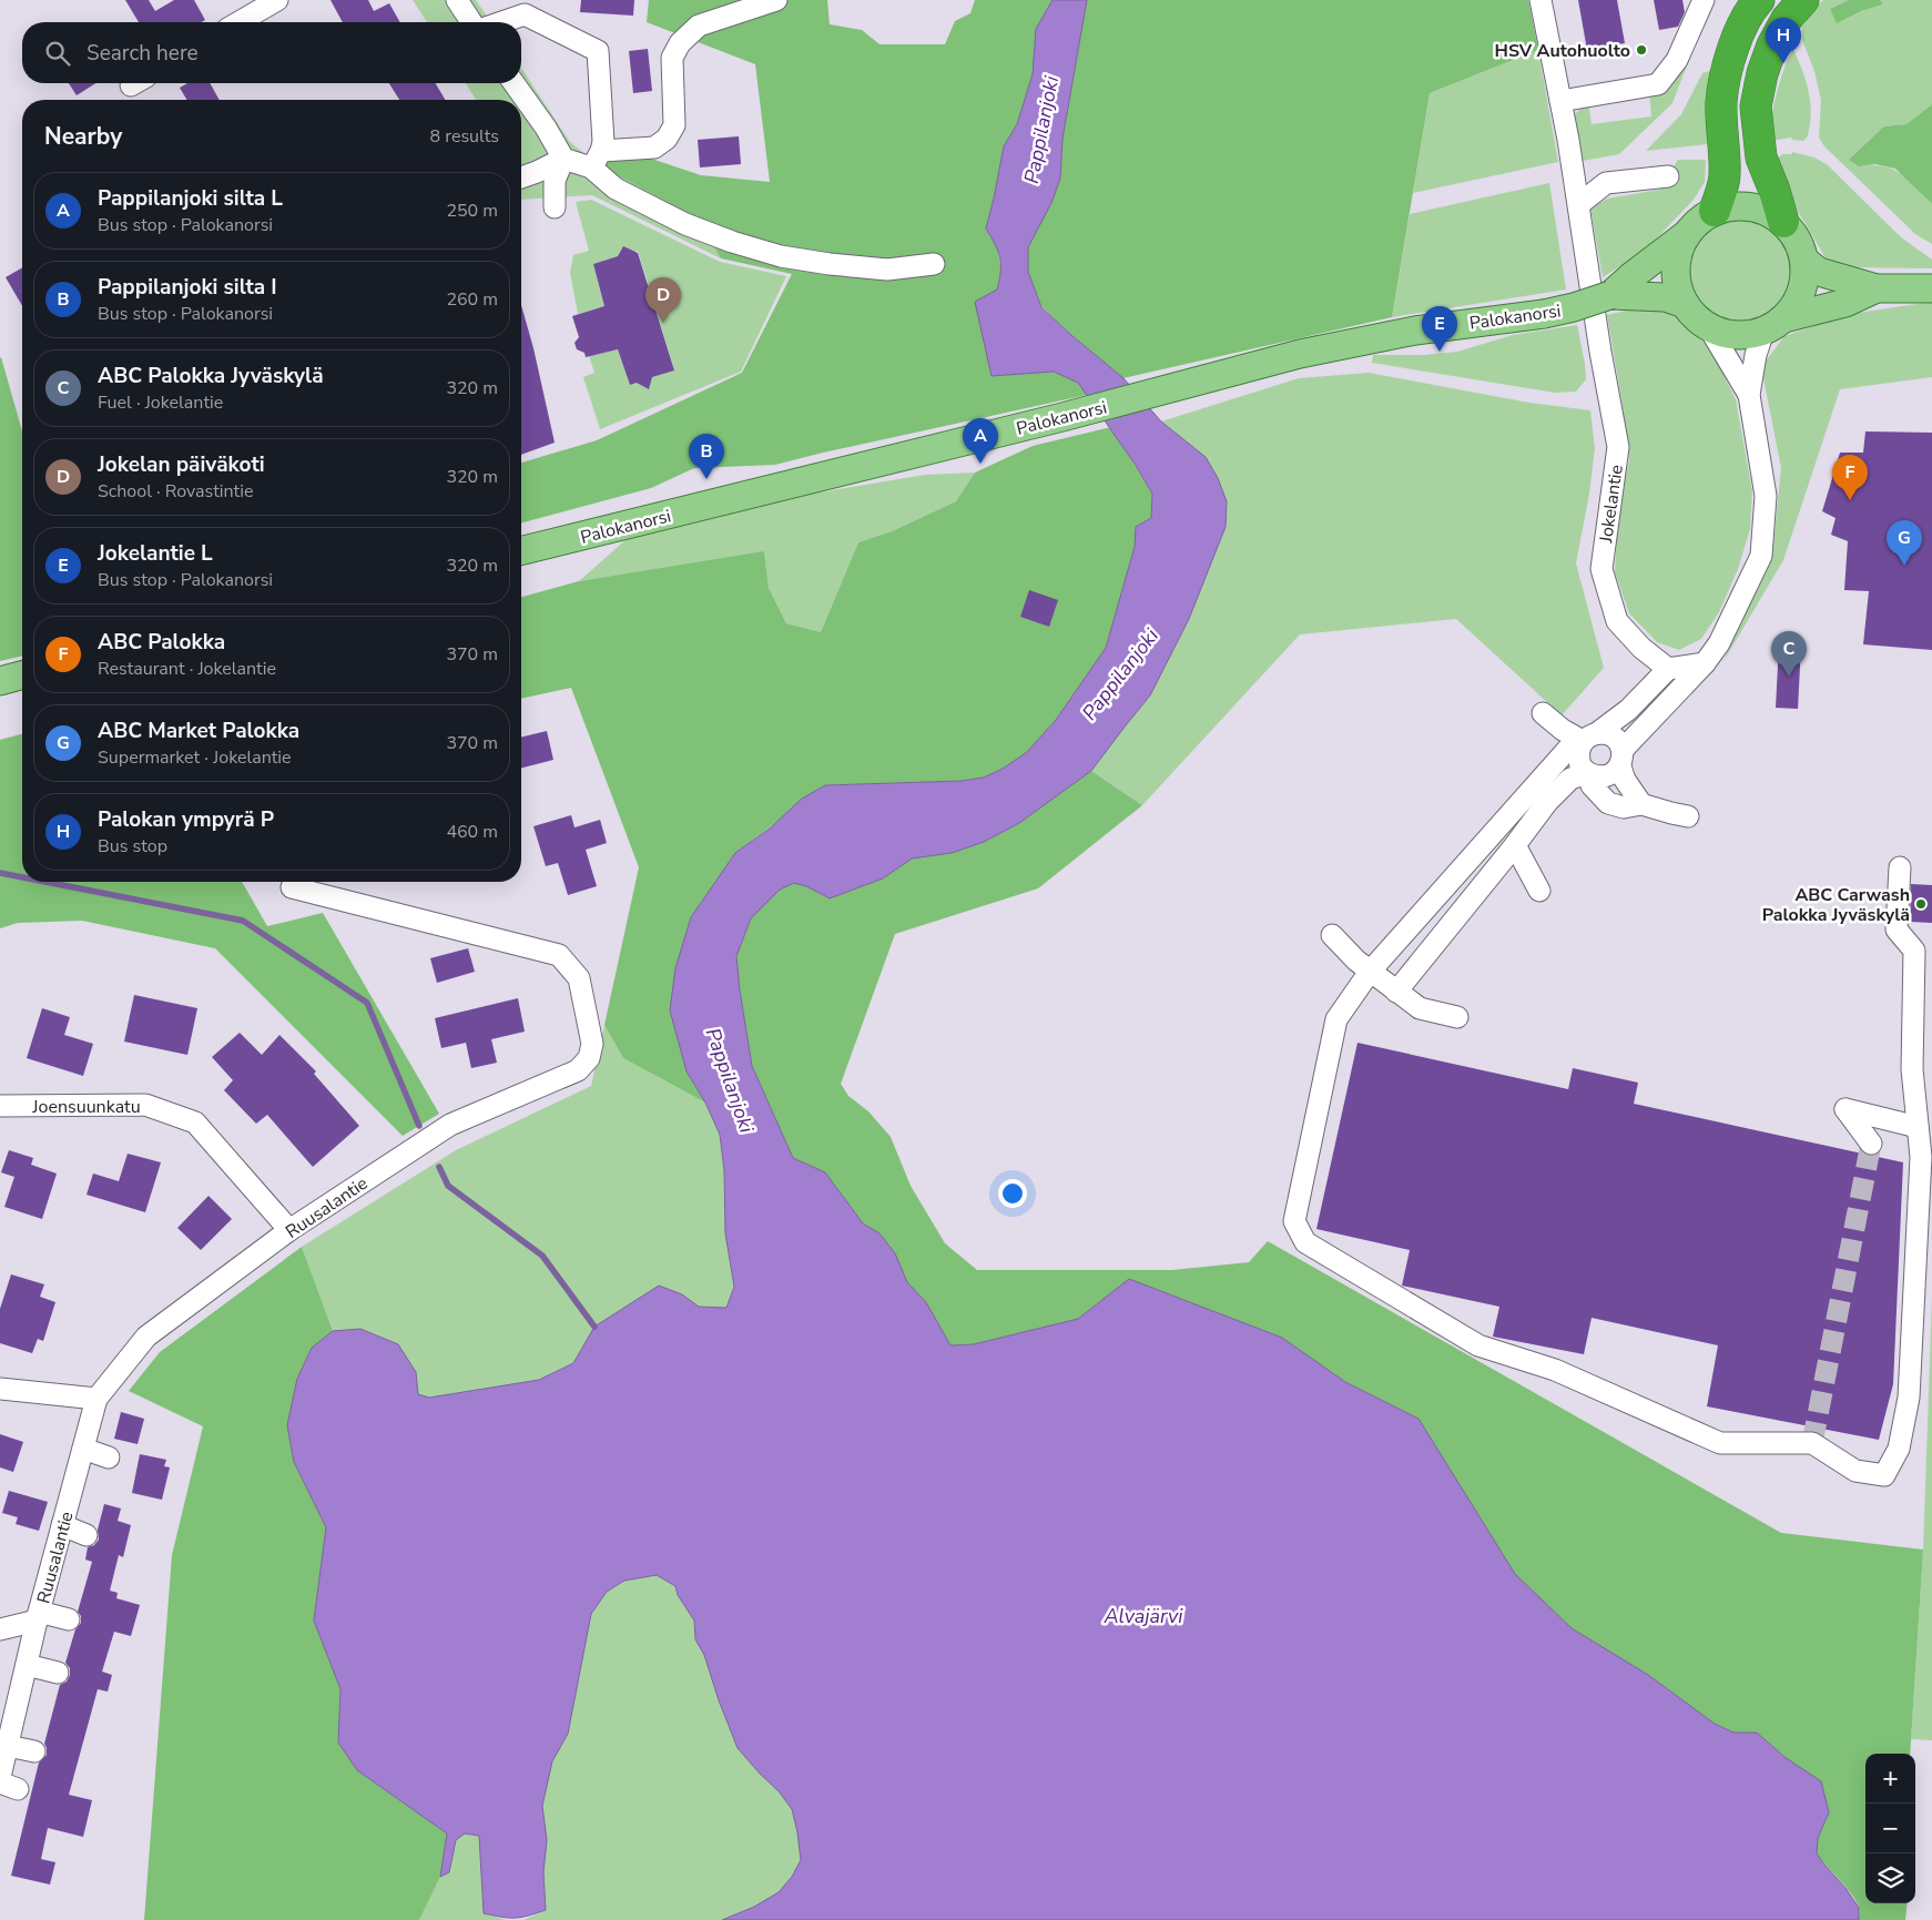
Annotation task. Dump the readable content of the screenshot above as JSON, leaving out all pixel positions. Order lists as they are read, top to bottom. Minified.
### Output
{"streets":{"main road":["Palokanorsi"],"street":["Jokelantie","Joensuunkatu","Ruusalantie"]},"crossings":[["Joensuunkatu","Ruusalantie"]],"water":["Pappilanjoki","Alvajärvi"],"places":["HSV Autohuolto","ABC Carwash Palokka Jyväskylä"],"page":{"pins":["H","D","E","A","B","F","G","C"],"search":"Search here","heading":["Nearby","8 results"],"list":[{"mark":"A","name":"Pappilanjoki silta L","note":"Bus stop · Palokanorsi","value":"250 m"},{"mark":"B","name":"Pappilanjoki silta I","note":"Bus stop · Palokanorsi","value":"260 m"},{"mark":"C","name":"ABC Palokka Jyväskylä","note":"Fuel · Jokelantie","value":"320 m"},{"mark":"D","name":"Jokelan päiväkoti","note":"School · Rovastintie","value":"320 m"},{"mark":"E","name":"Jokelantie L","note":"Bus stop · Palokanorsi","value":"320 m"},{"mark":"F","name":"ABC Palokka","note":"Restaurant · Jokelantie","value":"370 m"},{"mark":"G","name":"ABC Market Palokka","note":"Supermarket · Jokelantie","value":"370 m"},{"mark":"H","name":"Palokan ympyrä P","note":"Bus stop","value":"460 m"}],"map_buttons":["+","−"]}}
